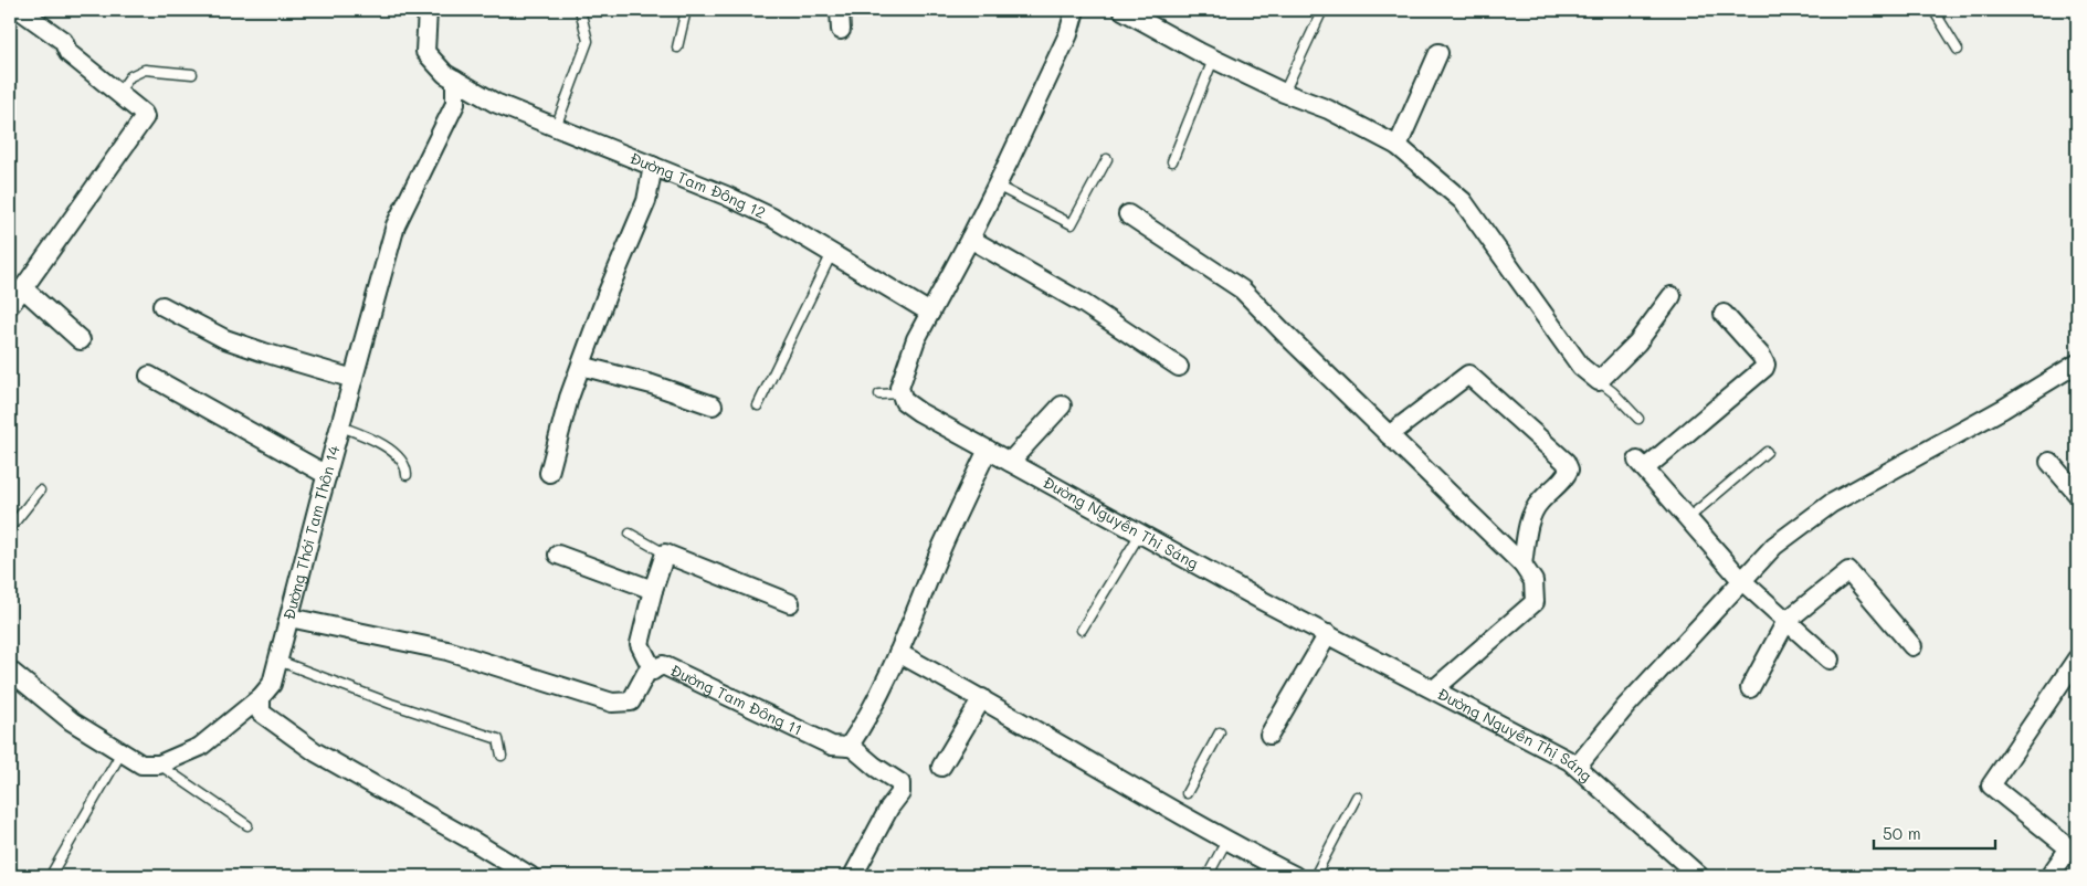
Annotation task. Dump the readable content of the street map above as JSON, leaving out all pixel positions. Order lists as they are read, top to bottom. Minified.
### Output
{"streets":{"street":["Đường Tam Đông 12","Đường Nguyễn Thị Sáng","Đường Thới Tam Thôn 14","Đường Tam Đông 11"]},"crossings":[["Đường Tam Đông 12","Đường Thới Tam Thôn 14"],["Đường Thới Tam Thôn 14","Đường Tam Đông 11"]],"scale_bar":"50 m"}
